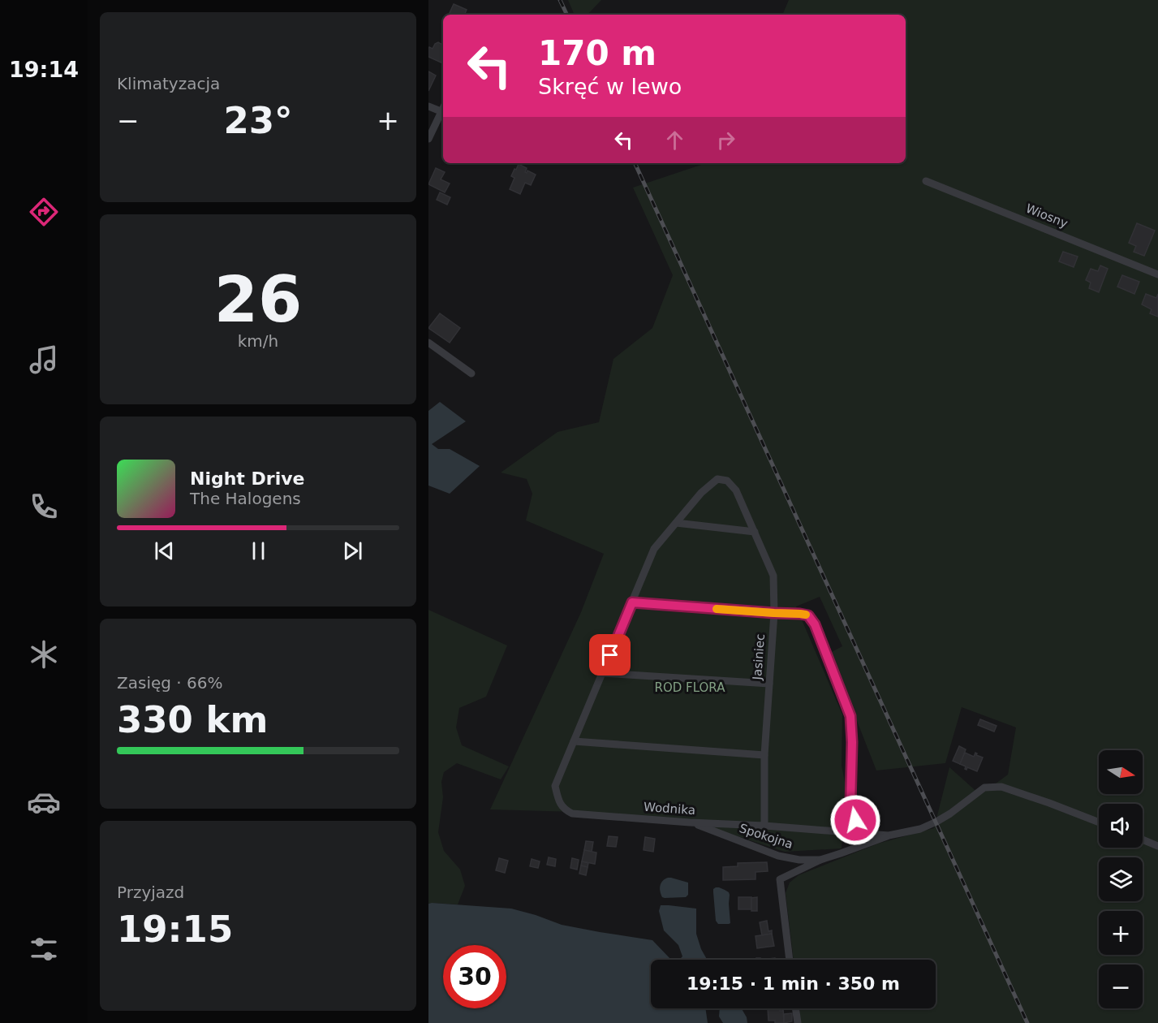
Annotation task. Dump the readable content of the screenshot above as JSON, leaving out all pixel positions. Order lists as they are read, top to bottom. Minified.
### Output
{"streets":{"street":["Wiosny","Jasiniec","Wodnika","Spokojna"]},"crossings":[["Jasiniec","Wodnika"],["Wodnika","Spokojna"]],"parks":["ROD FLORA"],"north":"right","page":{"tabs":"19:14","tile":["Klimatyzacja",["26","km/h"],["Zasięg · 66%","330 km"],["Przyjazd","19:15"]],"turn":["170 m","Skręć w lewo"],"heat":["−","23°","+"],"song":["Night Drive","The Halogens"],"map_buttons":["+","−"],"limit":"30","trip":"19:15 · 1 min · 350 m"}}
